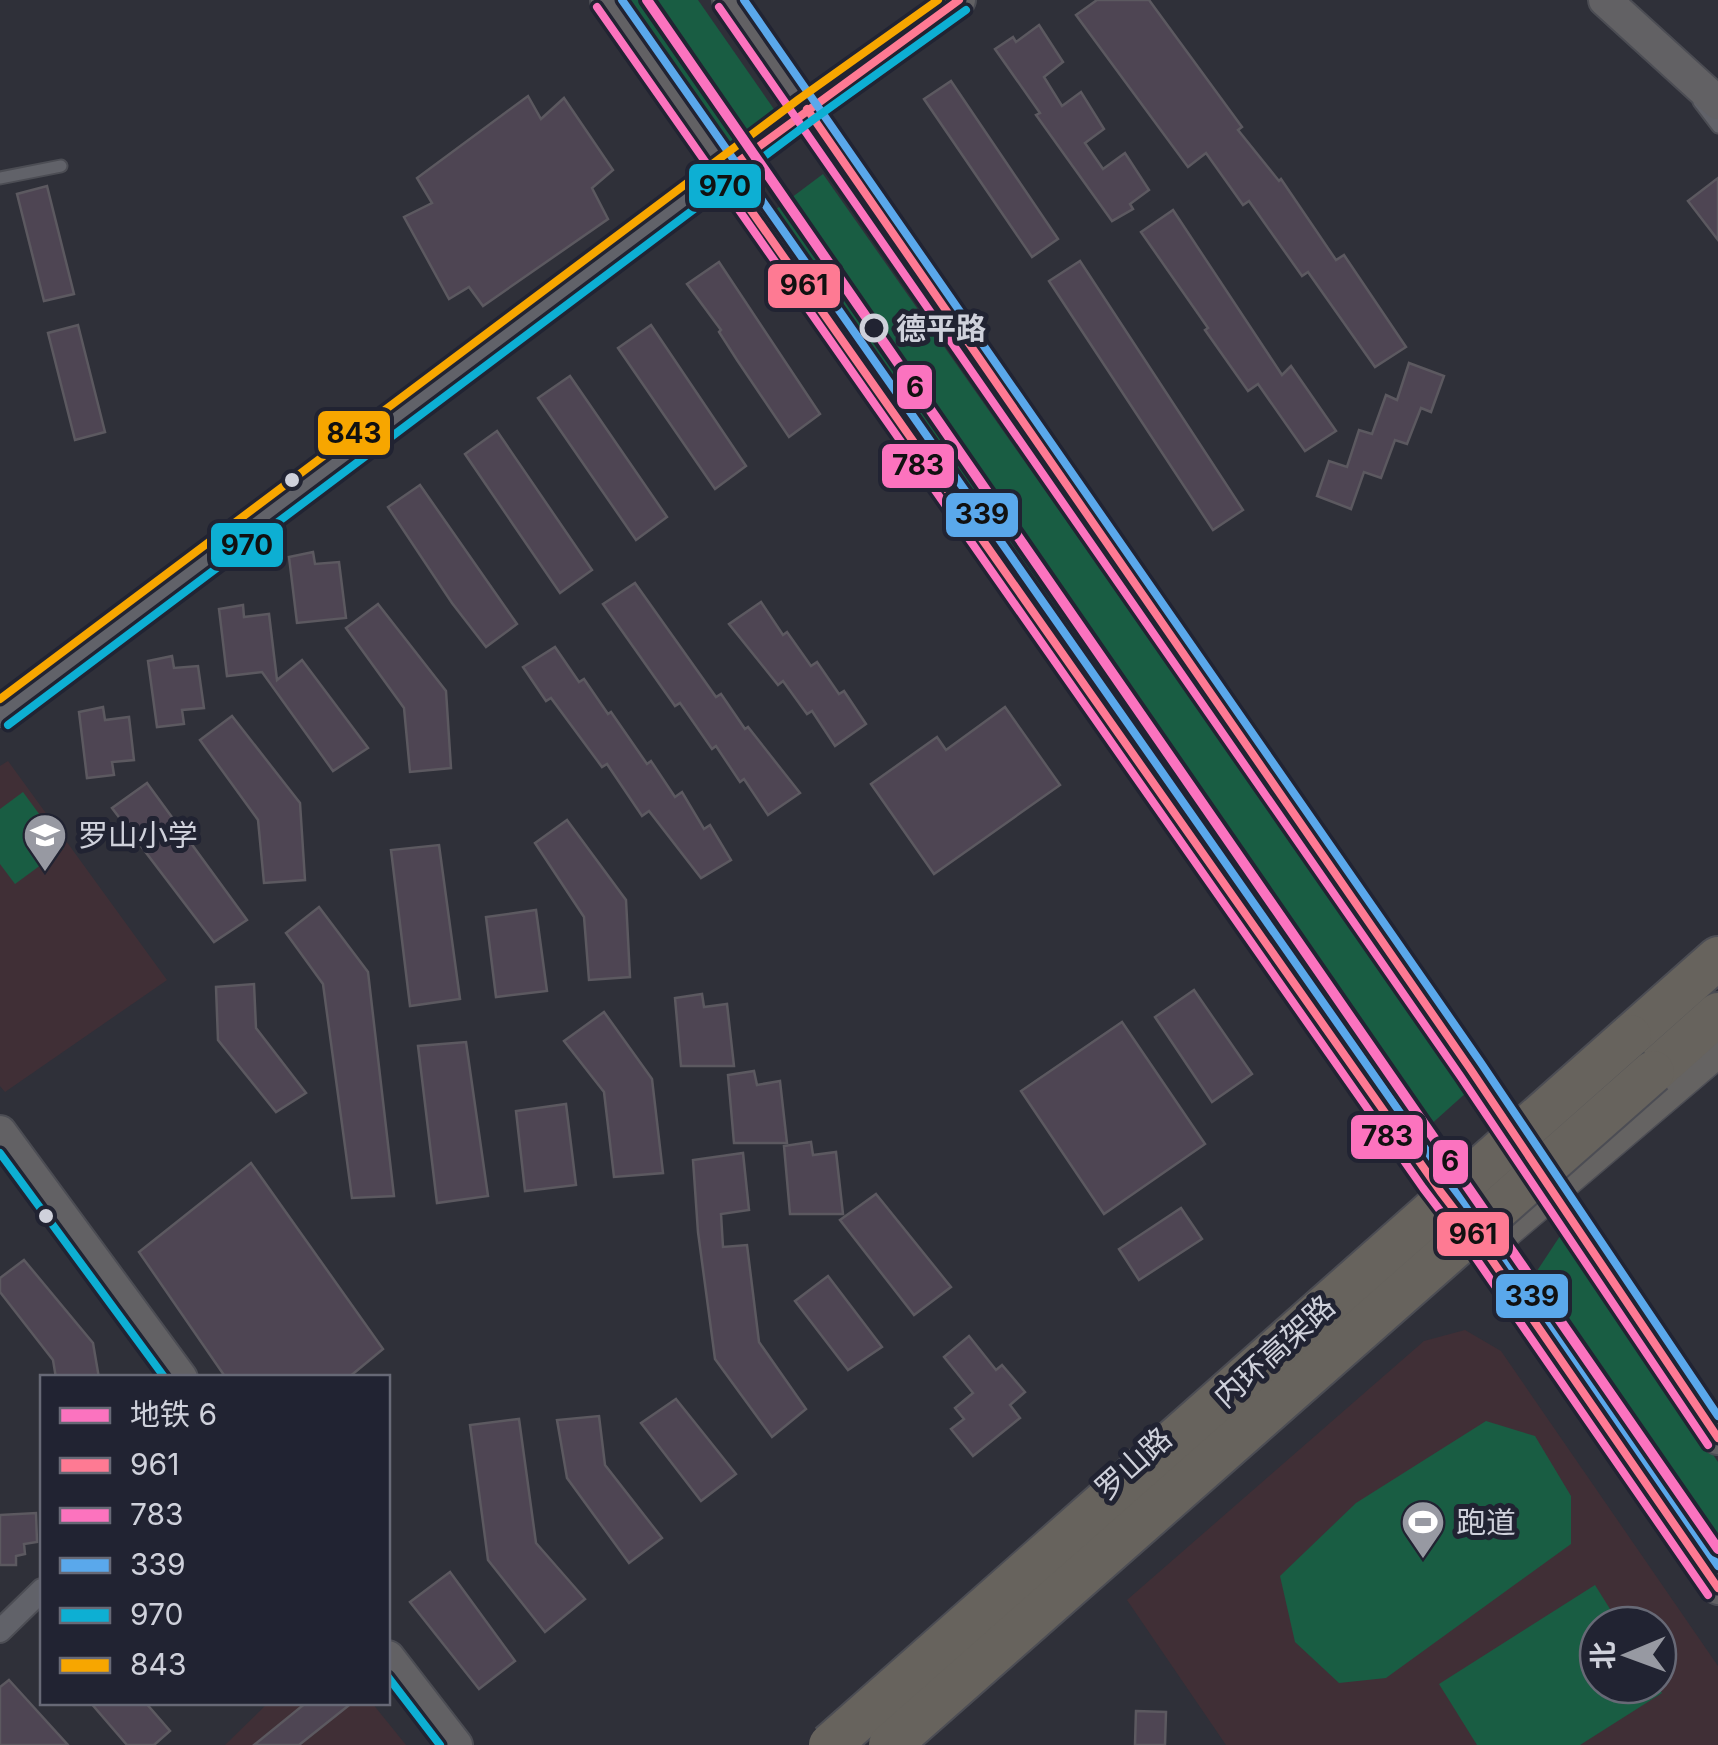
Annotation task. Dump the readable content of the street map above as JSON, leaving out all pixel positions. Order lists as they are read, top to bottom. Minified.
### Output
{"streets":{"highway":["内环高架路"],"main road":["罗山路"]},"places":{"other":["德平路"],"school or university":["罗山小学"],"sports":["跑道"]},"lines":["metro line 6","transit line 961","transit line 339","transit line 843","transit line 783","transit line 970"],"legend":["地铁 6","961","783","339","970","843"],"north":"left"}
